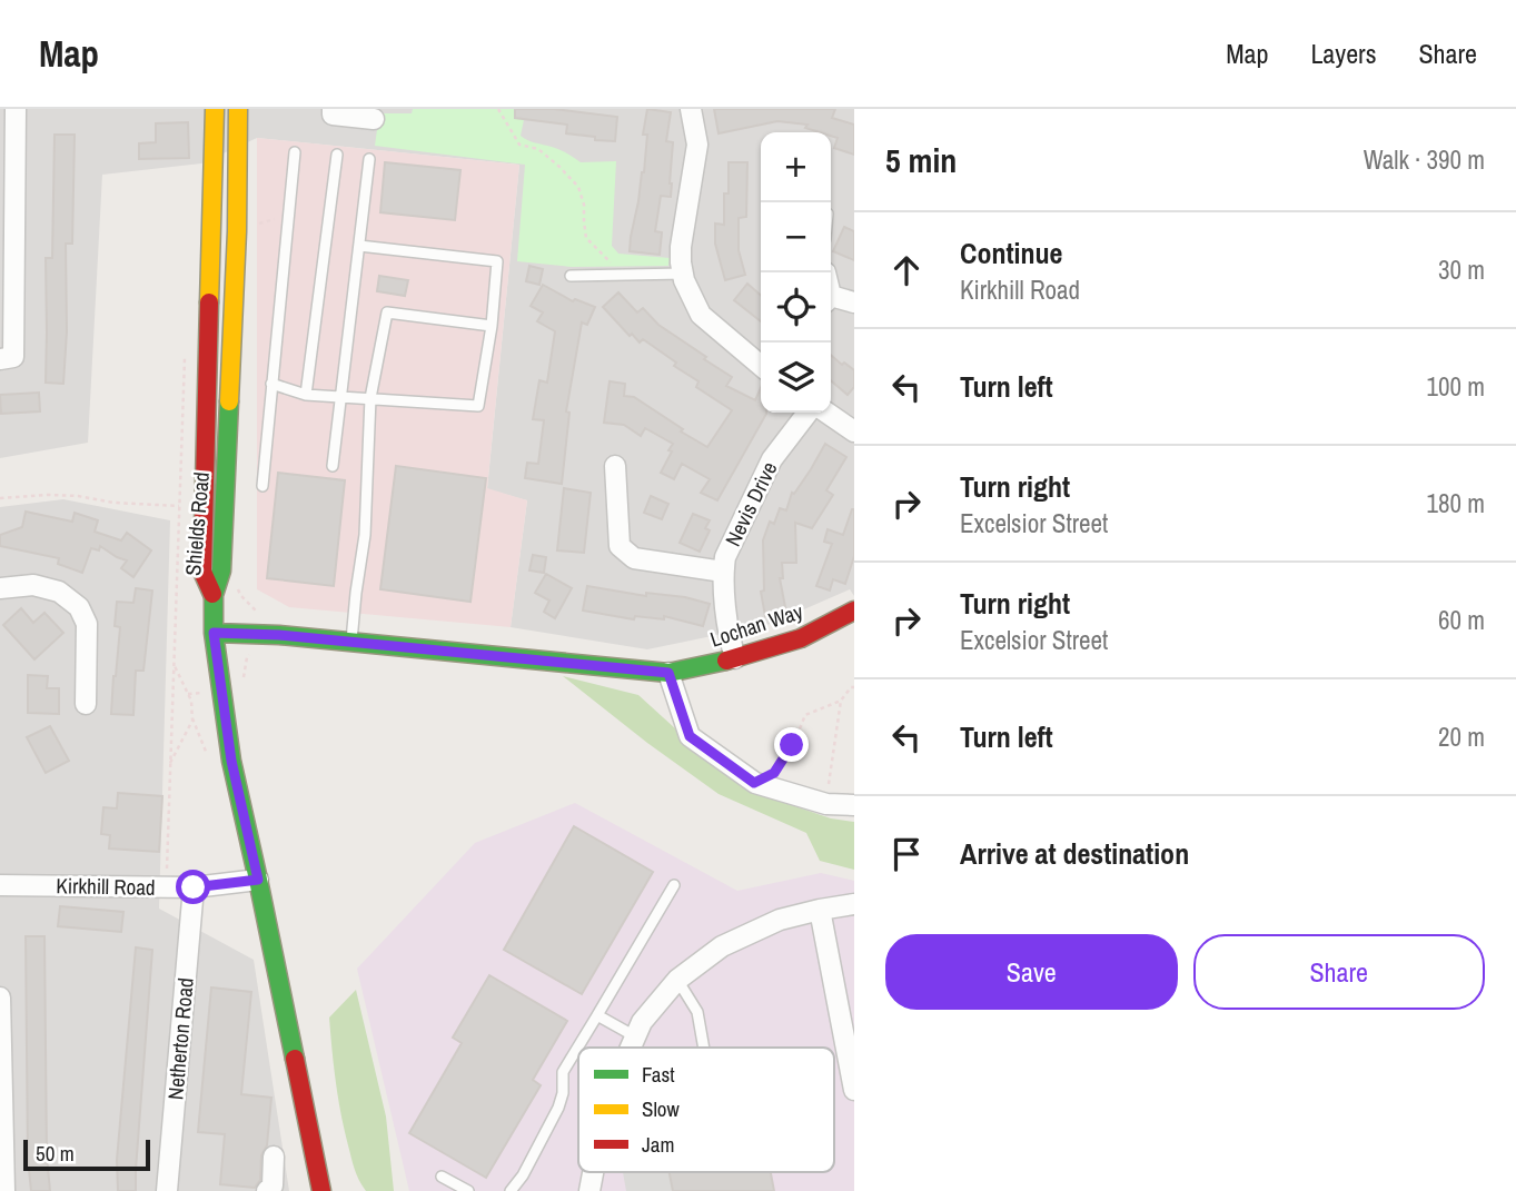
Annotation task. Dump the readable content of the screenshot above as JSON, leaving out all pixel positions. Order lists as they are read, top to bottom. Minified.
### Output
{"streets":{"main road":["Shields Road","Lochan Way"],"street":["Nevis Drive","Kirkhill Road","Netherton Road"]},"crossings":[["Nevis Drive","Lochan Way"],["Kirkhill Road","Netherton Road"]],"legend":["Fast","Slow","Jam"],"scale_bar":"50 m","page":{"header":"Map","nav":["Map","Layers","Share"],"heading":["5 min","Walk · 390 m"],"map_buttons":["+","−"],"list":[["Continue","Kirkhill Road","30 m"],["Turn left","100 m"],["Turn right","Excelsior Street","180 m"],["Turn right","Excelsior Street","60 m"],["Turn left","20 m"],"Arrive at destination"],"buttons":["Save","Share"],"scale":"50 m"}}
